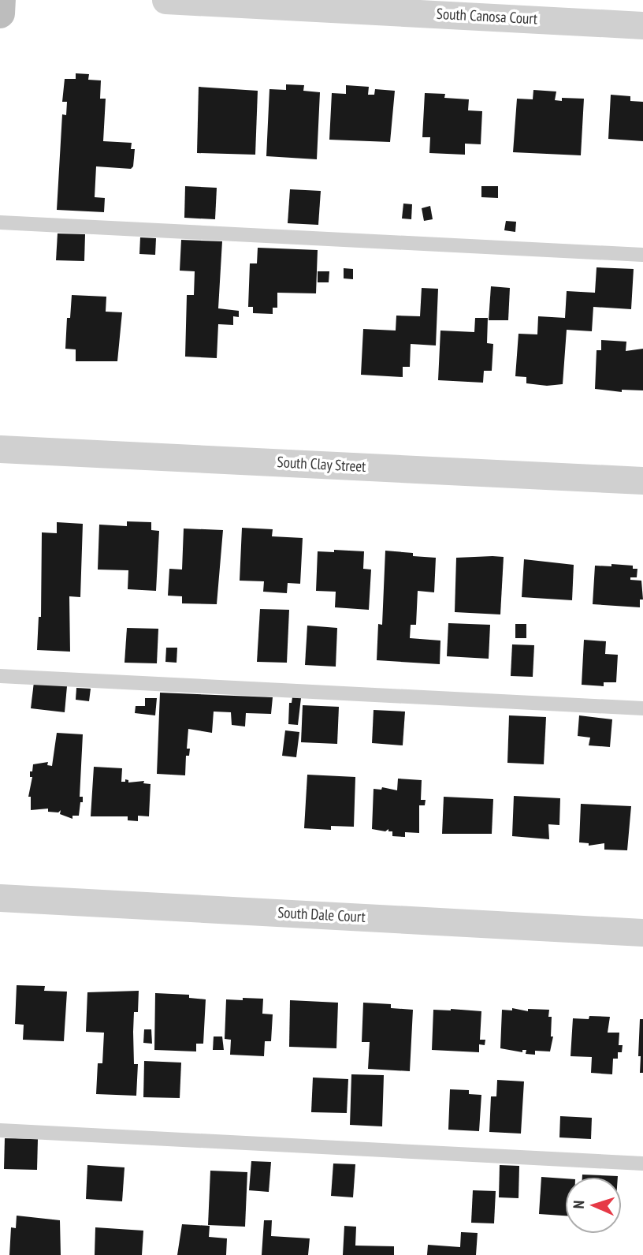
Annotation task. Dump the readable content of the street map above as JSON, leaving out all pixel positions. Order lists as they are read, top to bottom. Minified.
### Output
{"streets":{"street":["South Canosa Court","South Clay Street","South Dale Court"]},"north":"left"}
